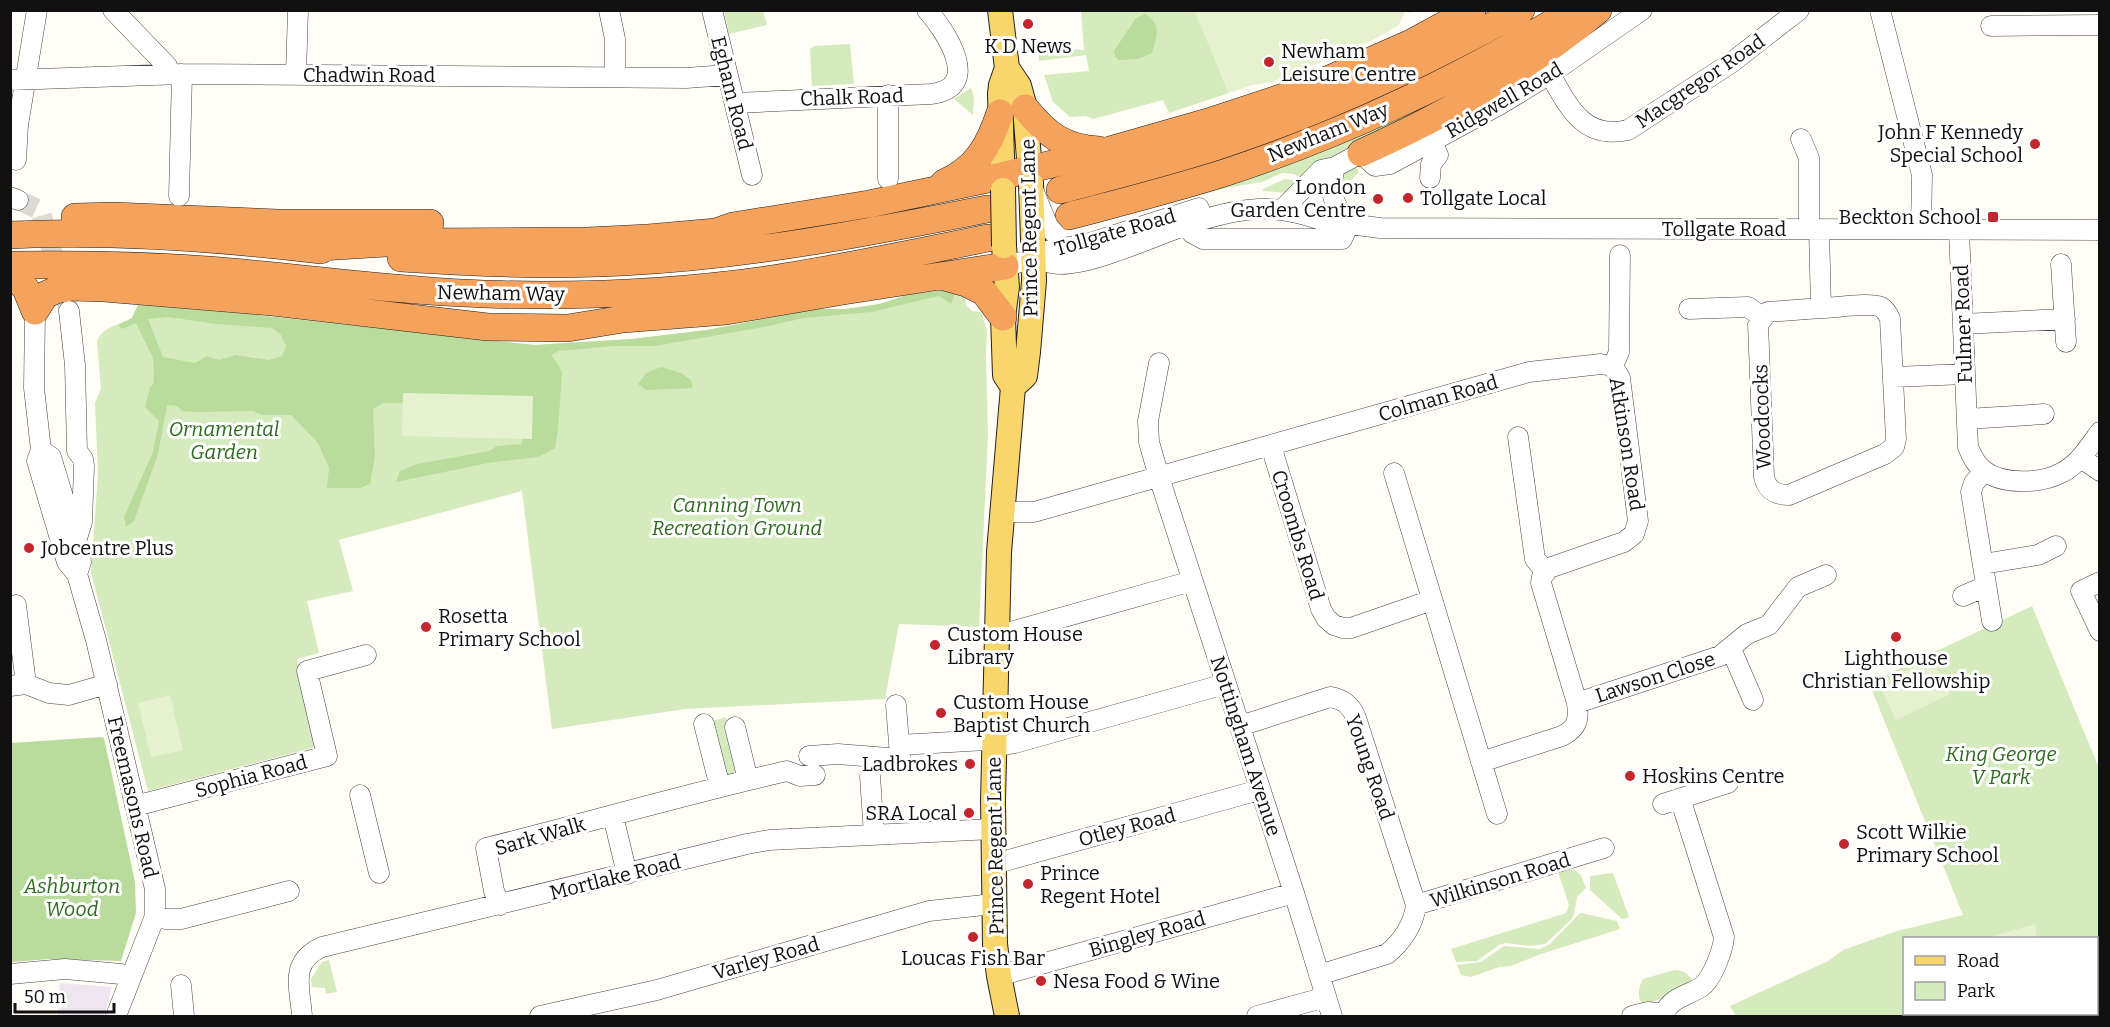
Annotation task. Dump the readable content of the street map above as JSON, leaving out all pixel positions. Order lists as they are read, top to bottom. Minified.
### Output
{"streets":{"highway":["Newham Way"],"main road":["Prince Regent Lane"],"street":["Chadwin Road","Macgregor Road","Egham Road","Chalk Road","Ridgwell Road","Tollgate Road","Fulmer Road","Colman Road","Woodcocks","Atkinson Road","Croombs Road","Lawson Close","Nottingham Avenue","Young Road","Sophia Road","Freemasons Road","Otley Road","Sark Walk","Mortlake Road","Wilkinson Road","Bingley Road","Varley Road"]},"crossings":[["Chadwin Road","Egham Road"],["Macgregor Road","Ridgwell Road"],["Egham Road","Chalk Road"],["Newham Way","Prince Regent Lane"],["Newham Way","Tollgate Road"],["Prince Regent Lane","Tollgate Road"],["Prince Regent Lane","Colman Road"],["Prince Regent Lane","Otley Road"],["Prince Regent Lane","Sark Walk"],["Prince Regent Lane","Mortlake Road"],["Prince Regent Lane","Bingley Road"],["Prince Regent Lane","Varley Road"],["Tollgate Road","Fulmer Road"],["Colman Road","Atkinson Road"],["Colman Road","Croombs Road"],["Colman Road","Nottingham Avenue"],["Nottingham Avenue","Young Road"],["Nottingham Avenue","Otley Road"],["Nottingham Avenue","Sark Walk"],["Nottingham Avenue","Wilkinson Road"],["Nottingham Avenue","Bingley Road"],["Young Road","Wilkinson Road"],["Sophia Road","Freemasons Road"],["Sark Walk","Mortlake Road"]],"parks":["Ornamental Garden","Canning Town Recreation Ground","King George V Park","Ashburton Wood"],"places":{"other":["K D News","Newham Leisure Centre","John F Kennedy Special School","Tollgate Local","London Garden Centre","Jobcentre Plus","Rosetta Primary School","Lighthouse Christian Fellowship","Custom House Library","Custom House Baptist Church","Ladbrokes","Hoskins Centre","SRA Local","Scott Wilkie Primary School","Prince Regent Hotel","Loucas Fish Bar","Nesa Food & Wine"],"transit":["Beckton School"]},"legend":["Road","Park"],"scale_bar":"50 m"}
